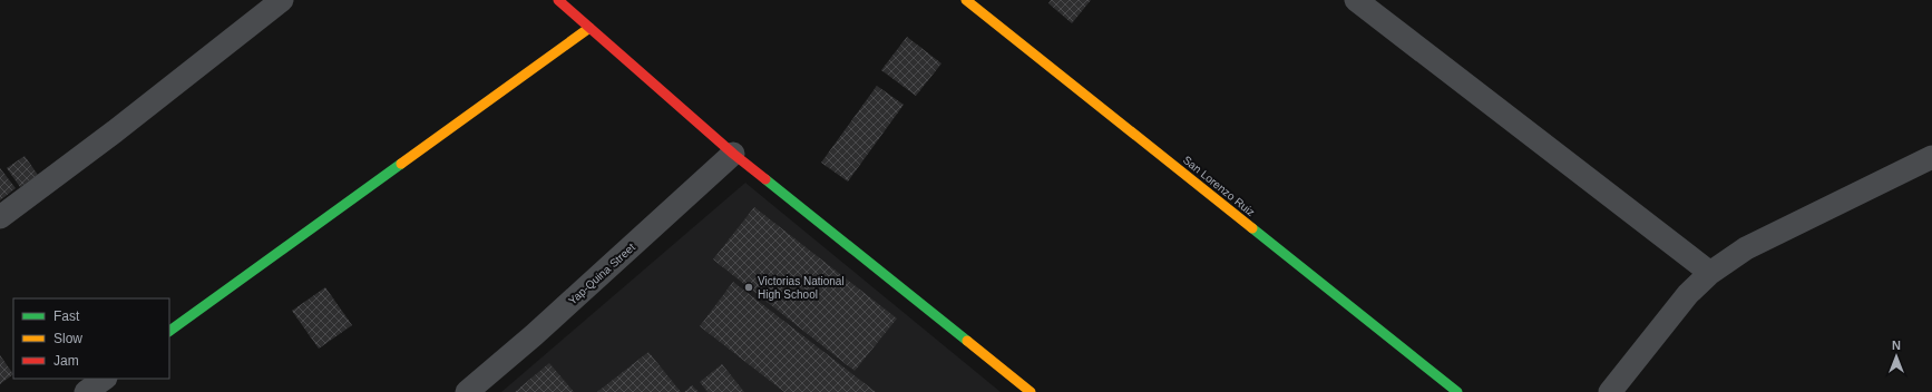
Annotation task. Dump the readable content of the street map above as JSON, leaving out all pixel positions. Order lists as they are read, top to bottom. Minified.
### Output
{"streets":{"street":["San Lorenzo Ruiz","Yap-Quina Street"]},"places":["Victorias National High School"],"legend":["Fast","Slow","Jam"],"north":"top"}
